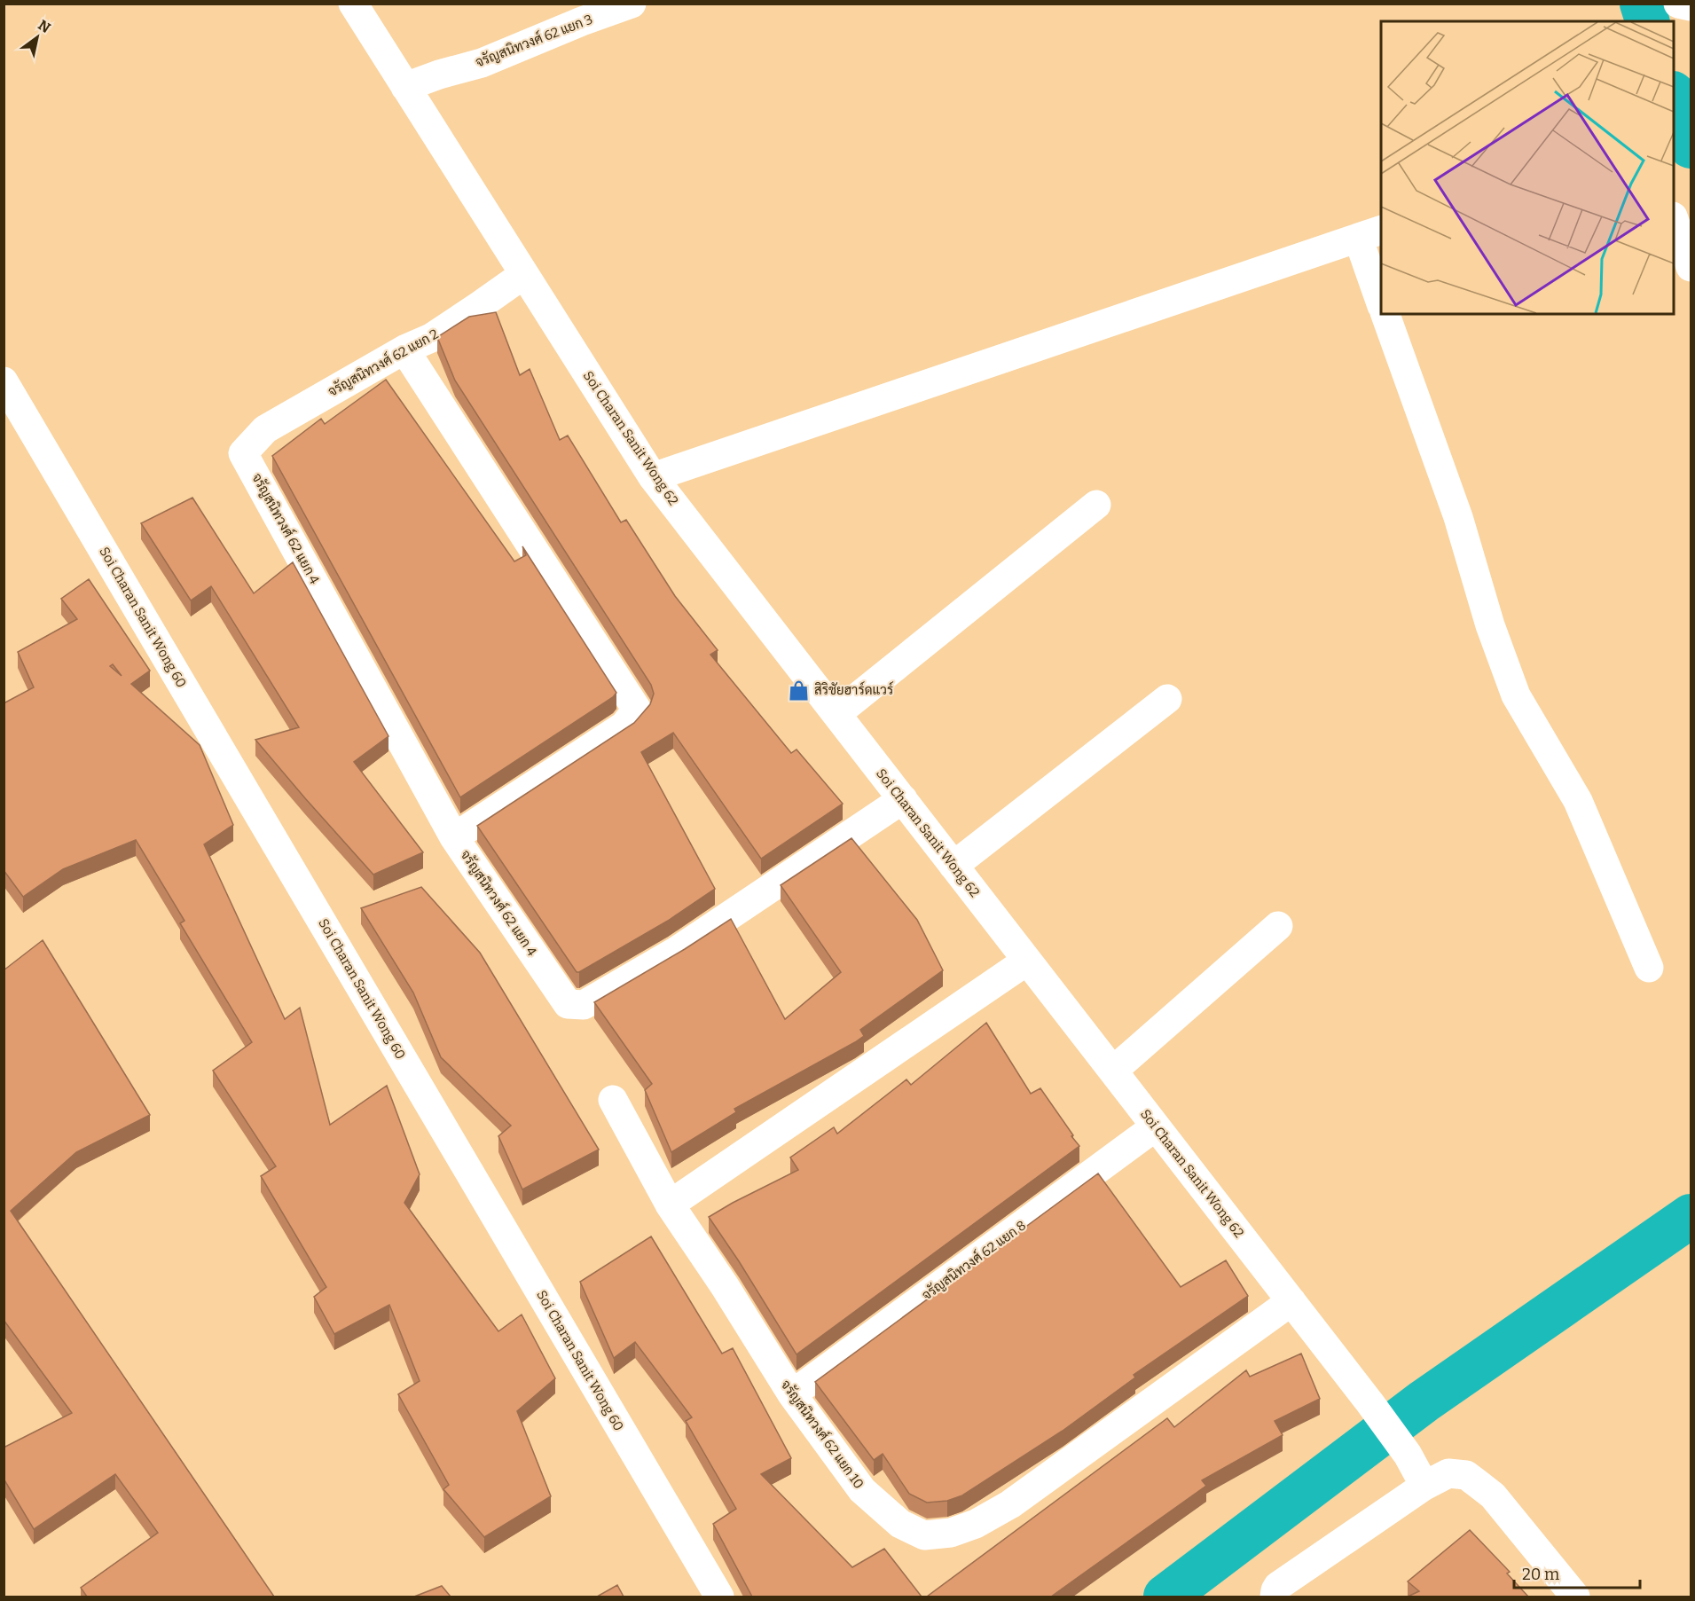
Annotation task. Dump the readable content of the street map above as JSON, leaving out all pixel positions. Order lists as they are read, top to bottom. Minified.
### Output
{"streets":{"street":["จรัญสนิทวงศ์ 62 แยก 3","จรัญสนิทวงศ์ 62 แยก 2","Soi Charan Sanit Wong 62","จรัญสนิทวงศ์ 62 แยก 4","Soi Charan Sanit Wong 60","จรัญสนิทวงศ์ 62 แยก 8","จรัญสนิทวงศ์ 62 แยก 10"]},"crossings":[["จรัญสนิทวงศ์ 62 แยก 3","Soi Charan Sanit Wong 62"],["จรัญสนิทวงศ์ 62 แยก 2","Soi Charan Sanit Wong 62"],["จรัญสนิทวงศ์ 62 แยก 2","จรัญสนิทวงศ์ 62 แยก 4"],["Soi Charan Sanit Wong 62","จรัญสนิทวงศ์ 62 แยก 4"],["Soi Charan Sanit Wong 62","จรัญสนิทวงศ์ 62 แยก 8"],["Soi Charan Sanit Wong 62","จรัญสนิทวงศ์ 62 แยก 10"],["จรัญสนิทวงศ์ 62 แยก 8","จรัญสนิทวงศ์ 62 แยก 10"]],"places":{"shop":["สิริชัยฮาร์ดแวร์"]},"scale_bar":"20 m","north":"top right"}
